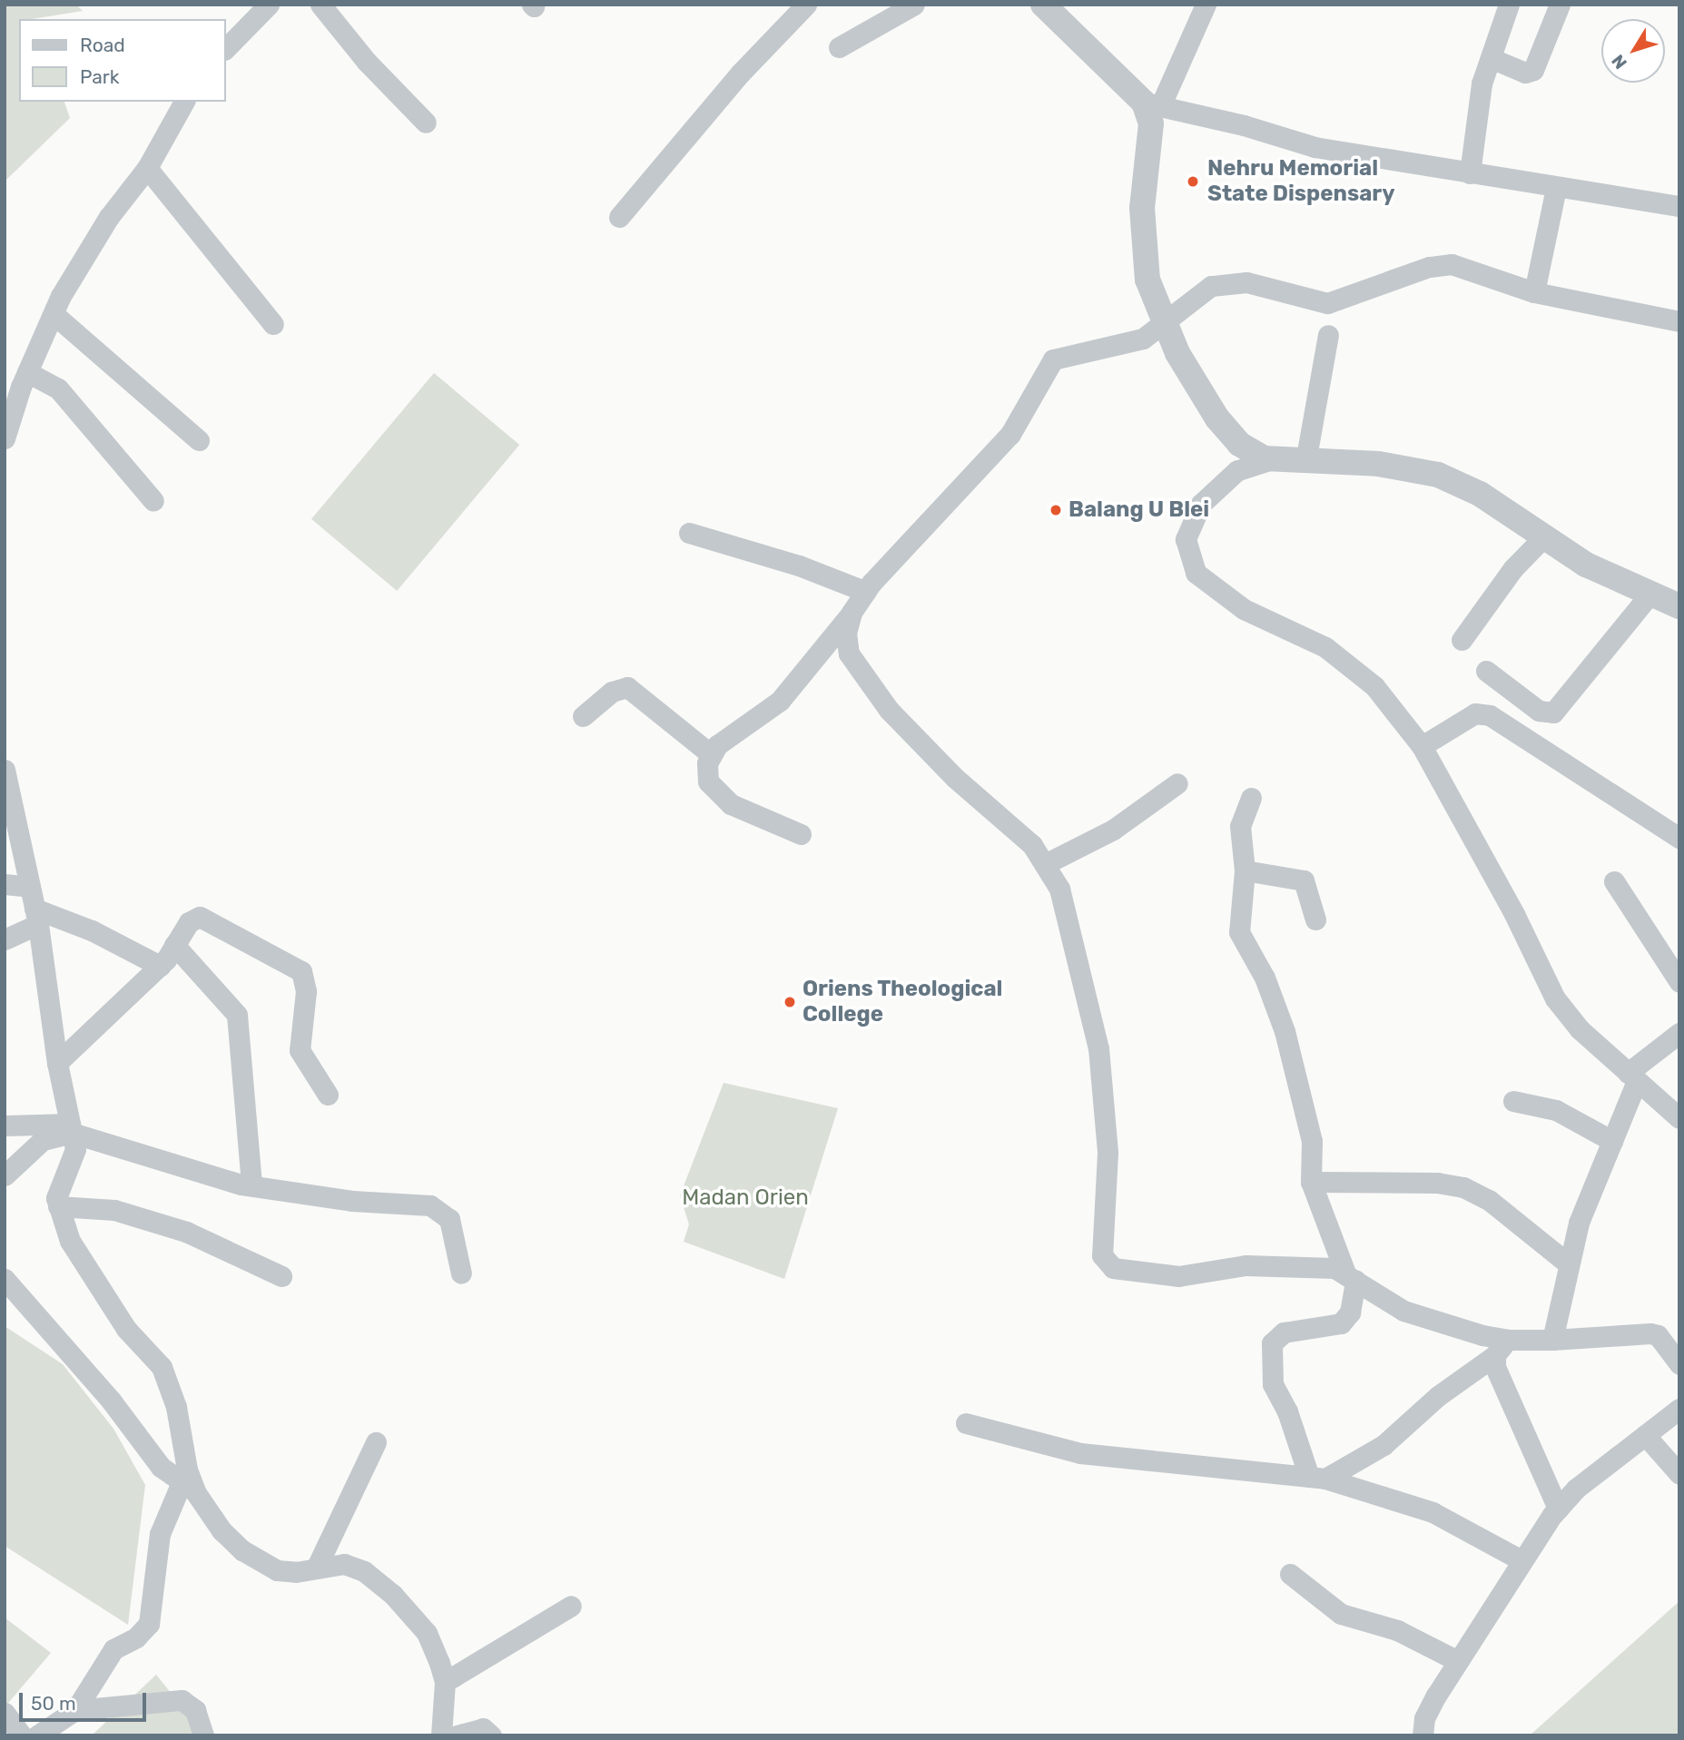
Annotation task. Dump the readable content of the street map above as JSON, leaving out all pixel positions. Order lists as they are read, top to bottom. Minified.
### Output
{"parks":["Madan Orien"],"places":["Nehru Memorial State Dispensary","Balang U Blei","Oriens Theological College"],"legend":["Road","Park"],"scale_bar":"50 m","north":"bottom left"}
